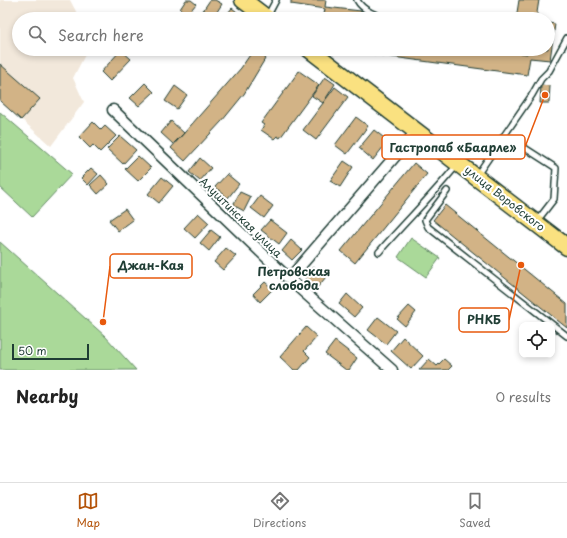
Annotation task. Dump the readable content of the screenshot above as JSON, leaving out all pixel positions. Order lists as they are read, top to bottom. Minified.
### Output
{"streets":{"main road":["улица Воровского"],"street":["Алуштинская улица"]},"districts":["Петровская слобода"],"places":["Гастропаб «Баарле»","РНКБ","Джан-Кая"],"scale_bar":"50 m","page":{"search":"Search here","scale":"50 m","heading":["Nearby","0 results"],"nav":["Map","Directions","Saved"]}}
